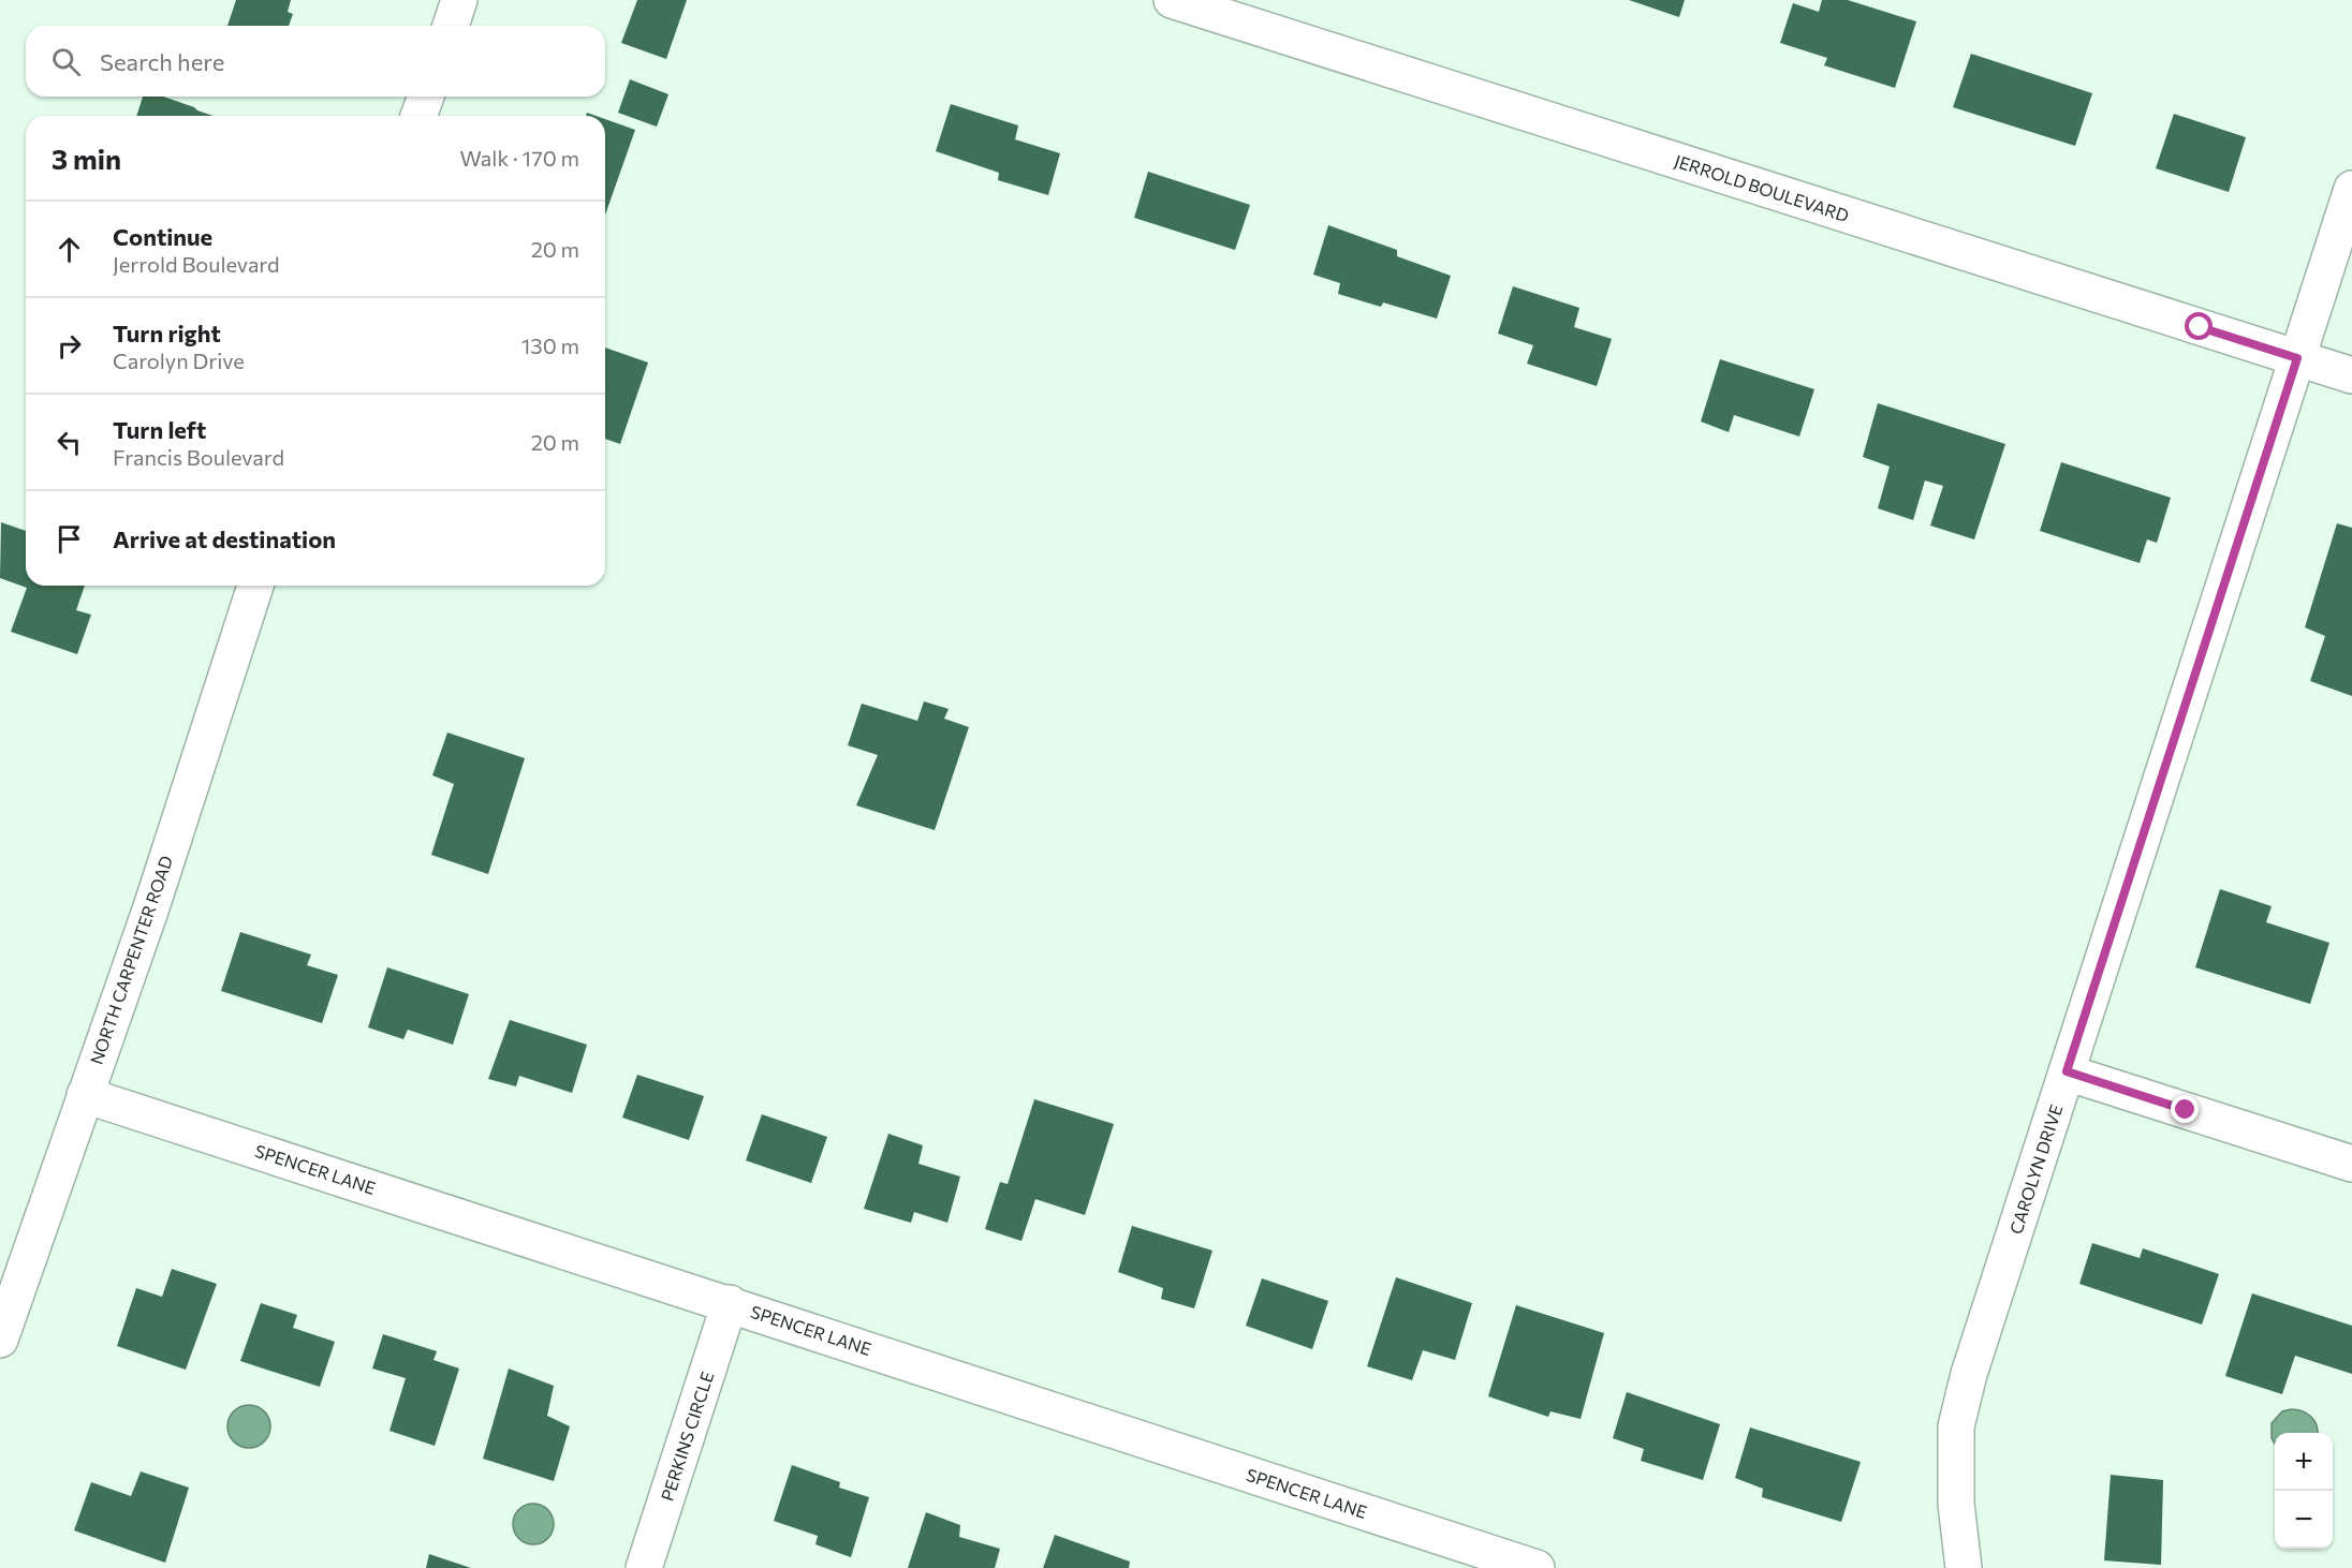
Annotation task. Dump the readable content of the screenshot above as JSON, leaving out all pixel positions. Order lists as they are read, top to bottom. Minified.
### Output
{"streets":{"street":["JERROLD BOULEVARD","NORTH CARPENTER ROAD","SPENCER LANE","CAROLYN DRIVE","PERKINS CIRCLE"]},"crossings":[["JERROLD BOULEVARD","CAROLYN DRIVE"],["NORTH CARPENTER ROAD","SPENCER LANE"],["SPENCER LANE","PERKINS CIRCLE"]],"page":{"search":"Search here","heading":["3 min","Walk · 170 m"],"list":[["Continue","Jerrold Boulevard","20 m"],["Turn right","Carolyn Drive","130 m"],["Turn left","Francis Boulevard","20 m"],"Arrive at destination"],"map_buttons":["+","−"]}}
